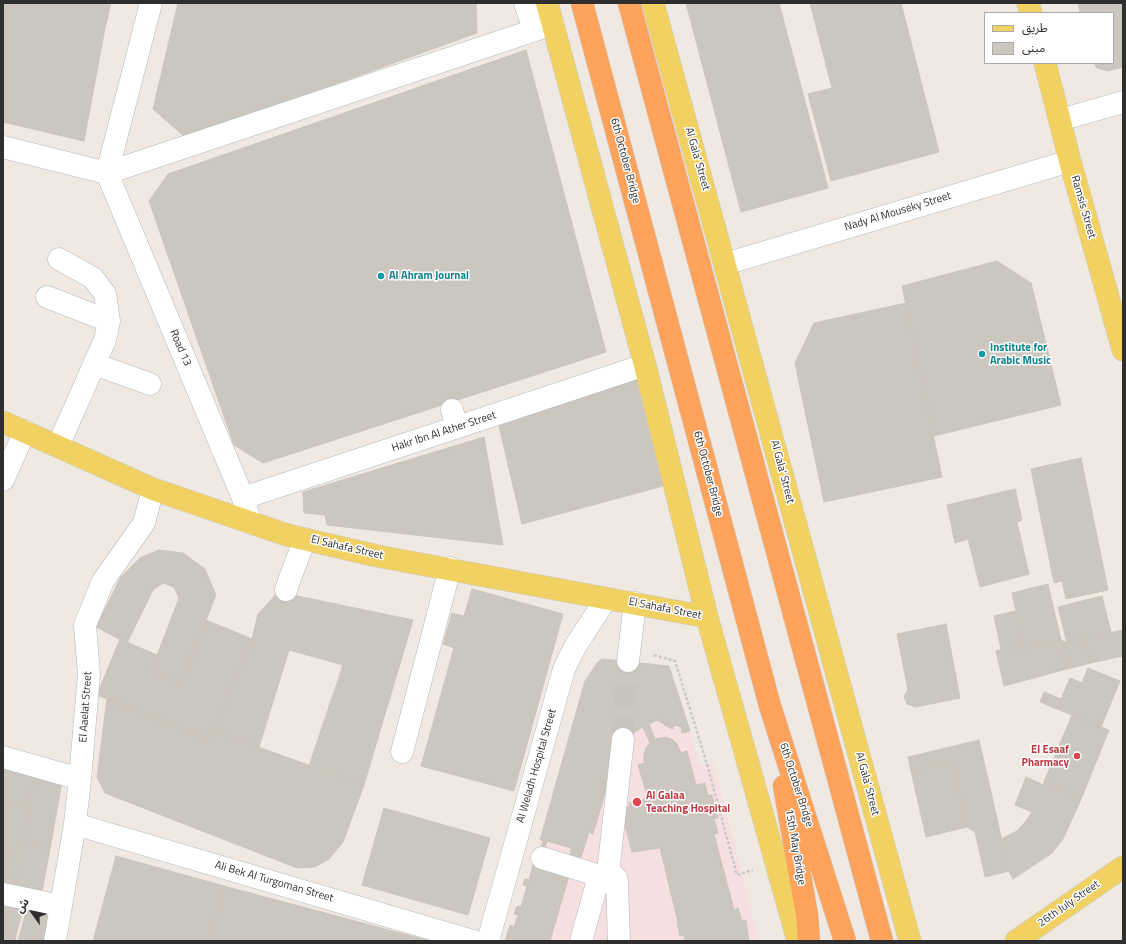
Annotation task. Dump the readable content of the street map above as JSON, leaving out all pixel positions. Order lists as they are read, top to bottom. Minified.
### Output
{"streets":{"highway":["6th October Bridge","15th May Bridge"],"main road":["Al Gala' Street","Ramsis Street","El Sahafa Street","26th July Street"],"street":["Nady Al Mouseky Street","Road 13","Hakr Ibn Al Ather Street","El Aaelat Street","Al Weladh Hospital Street","Ali Bek Al Turgoman Street"]},"crossings":[["Al Gala' Street","Nady Al Mouseky Street"],["6th October Bridge","15th May Bridge"],["Ramsis Street","Nady Al Mouseky Street"],["Road 13","Hakr Ibn Al Ather Street"],["Road 13","El Sahafa Street"],["El Sahafa Street","El Aaelat Street"],["El Sahafa Street","Al Weladh Hospital Street"],["El Aaelat Street","Ali Bek Al Turgoman Street"]],"places":["Al Ahram Journal","Institute for Arabic Music","El Esaaf Pharmacy","Al Galaa Teaching Hospital"],"legend":["طريق","مبنى"],"north":"top left"}
